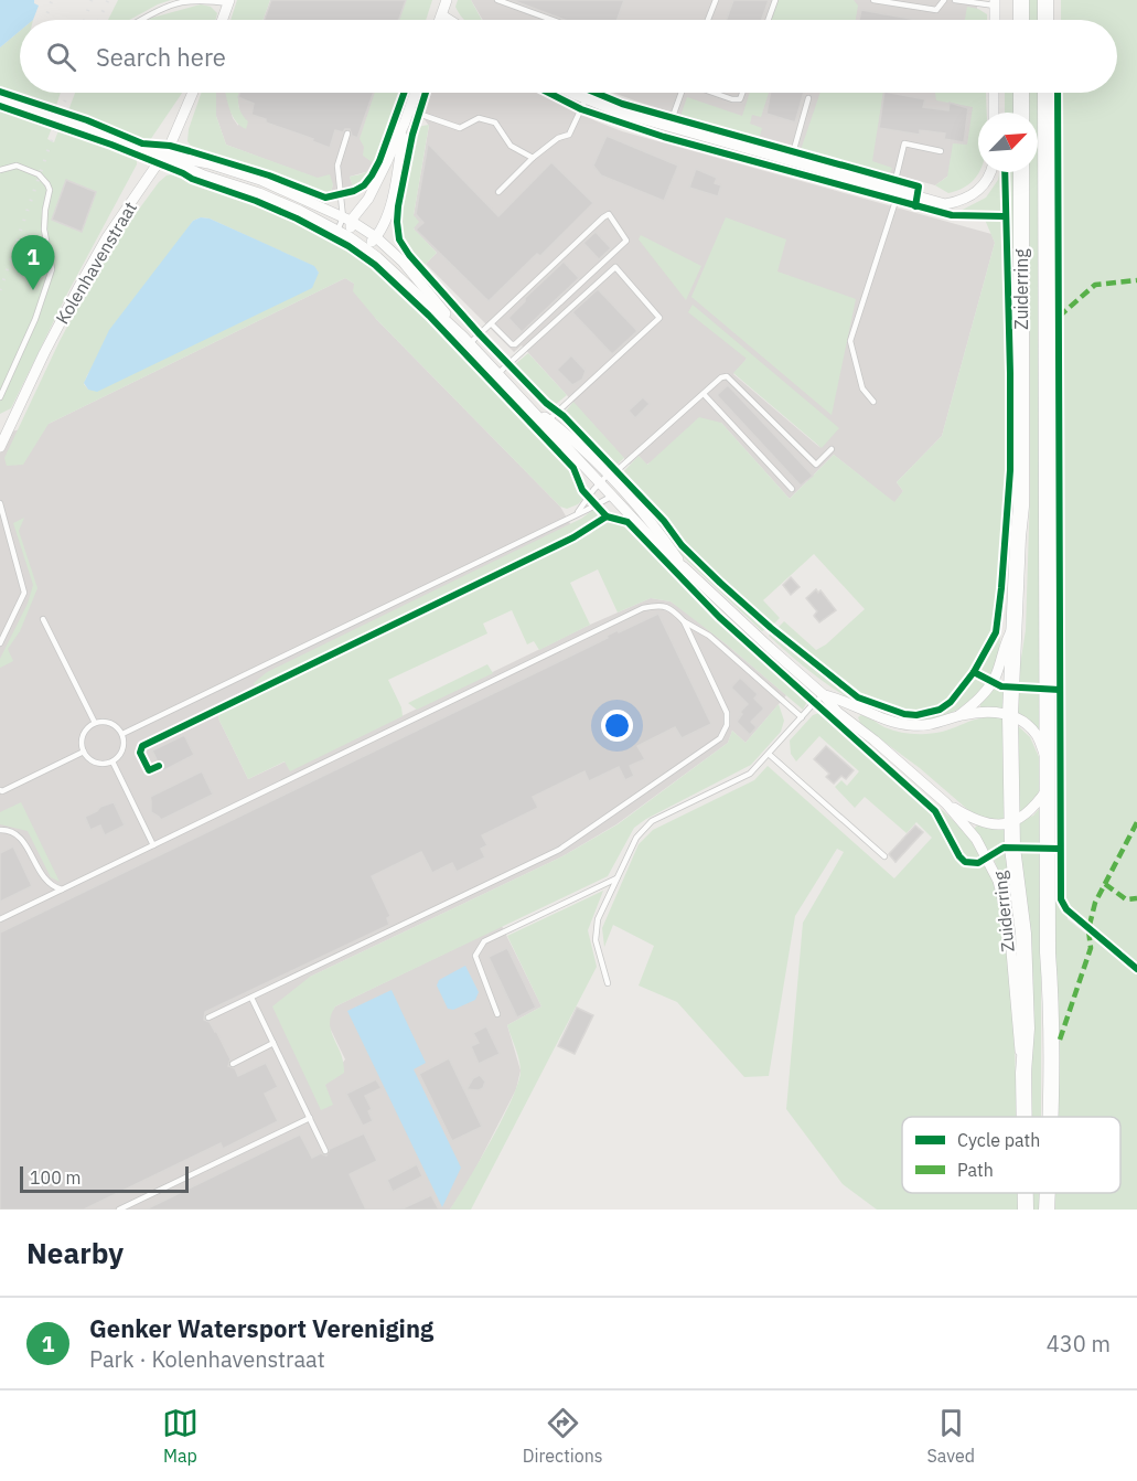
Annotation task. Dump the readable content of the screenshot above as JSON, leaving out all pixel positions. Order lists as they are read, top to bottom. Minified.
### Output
{"streets":{"main road":["Zuiderring"],"street":["Kolenhavenstraat"]},"legend":["Cycle path","Path"],"scale_bar":"100 m","north":"top right","page":{"search":"Search here","pins":"1","scale":"100 m","heading":"Nearby","list":[{"mark":"1","name":"Genker Watersport Vereniging","note":"Park · Kolenhavenstraat","value":"430 m"}],"nav":["Map","Directions","Saved"]}}
